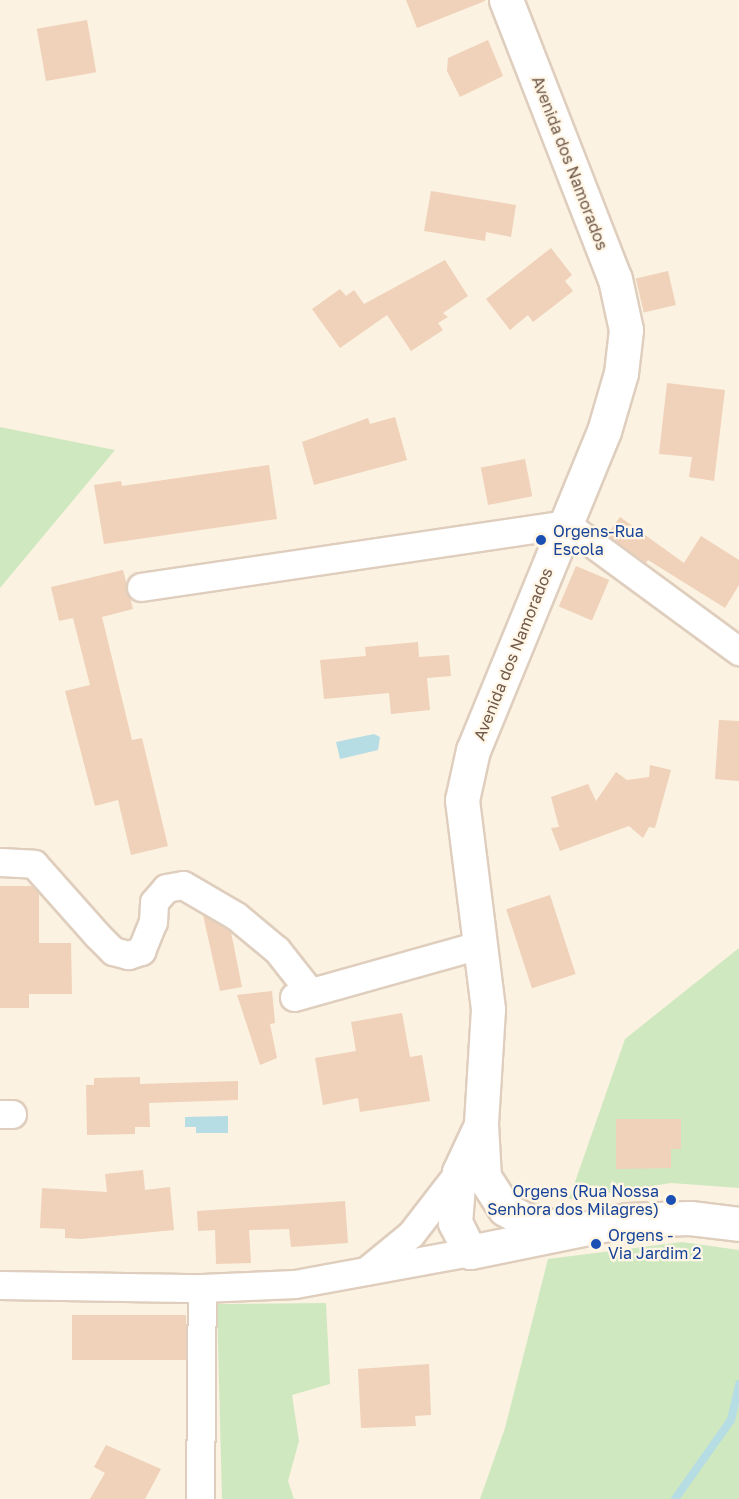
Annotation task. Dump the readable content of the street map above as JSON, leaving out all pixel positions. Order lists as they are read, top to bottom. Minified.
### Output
{"streets":{"street":["Avenida dos Namorados"]},"places":["Orgens-Rua Escola","Orgens (Rua Nossa Senhora dos Milagres)","Orgens - Via Jardim 2"]}
